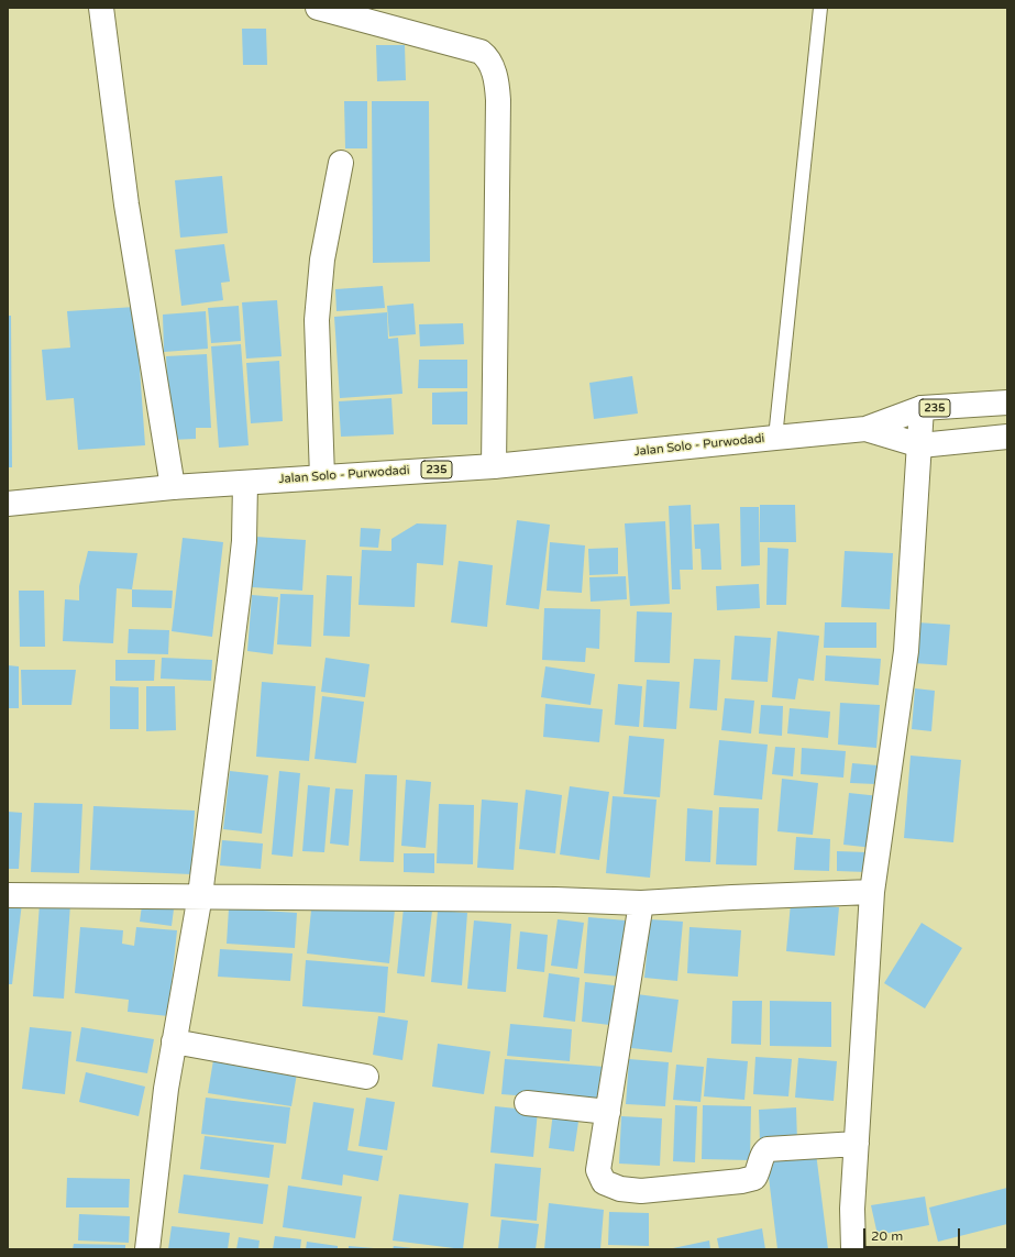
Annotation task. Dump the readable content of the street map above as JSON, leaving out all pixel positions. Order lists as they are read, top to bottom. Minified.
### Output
{"streets":{"street":["235","Jalan Solo - Purwodadi"]},"scale_bar":"20 m"}
